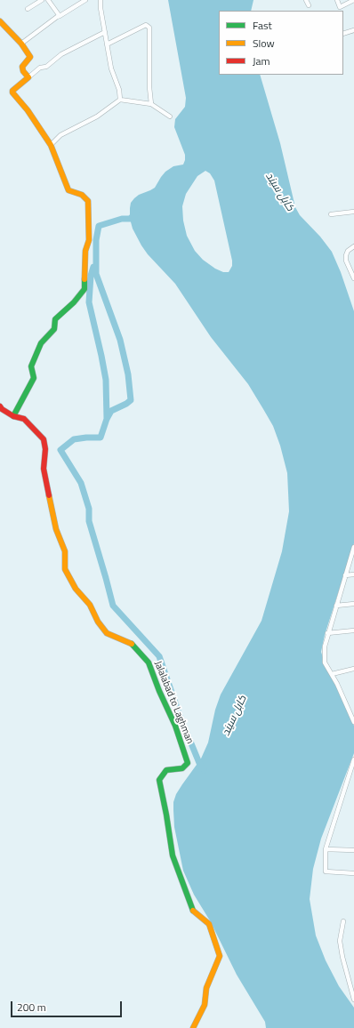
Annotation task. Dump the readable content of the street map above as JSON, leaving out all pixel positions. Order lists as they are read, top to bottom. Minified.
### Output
{"streets":{"street":["Jalalabad to Laghman"]},"water":["کابل سيند"],"legend":["Fast","Slow","Jam"],"scale_bar":"200 m"}
